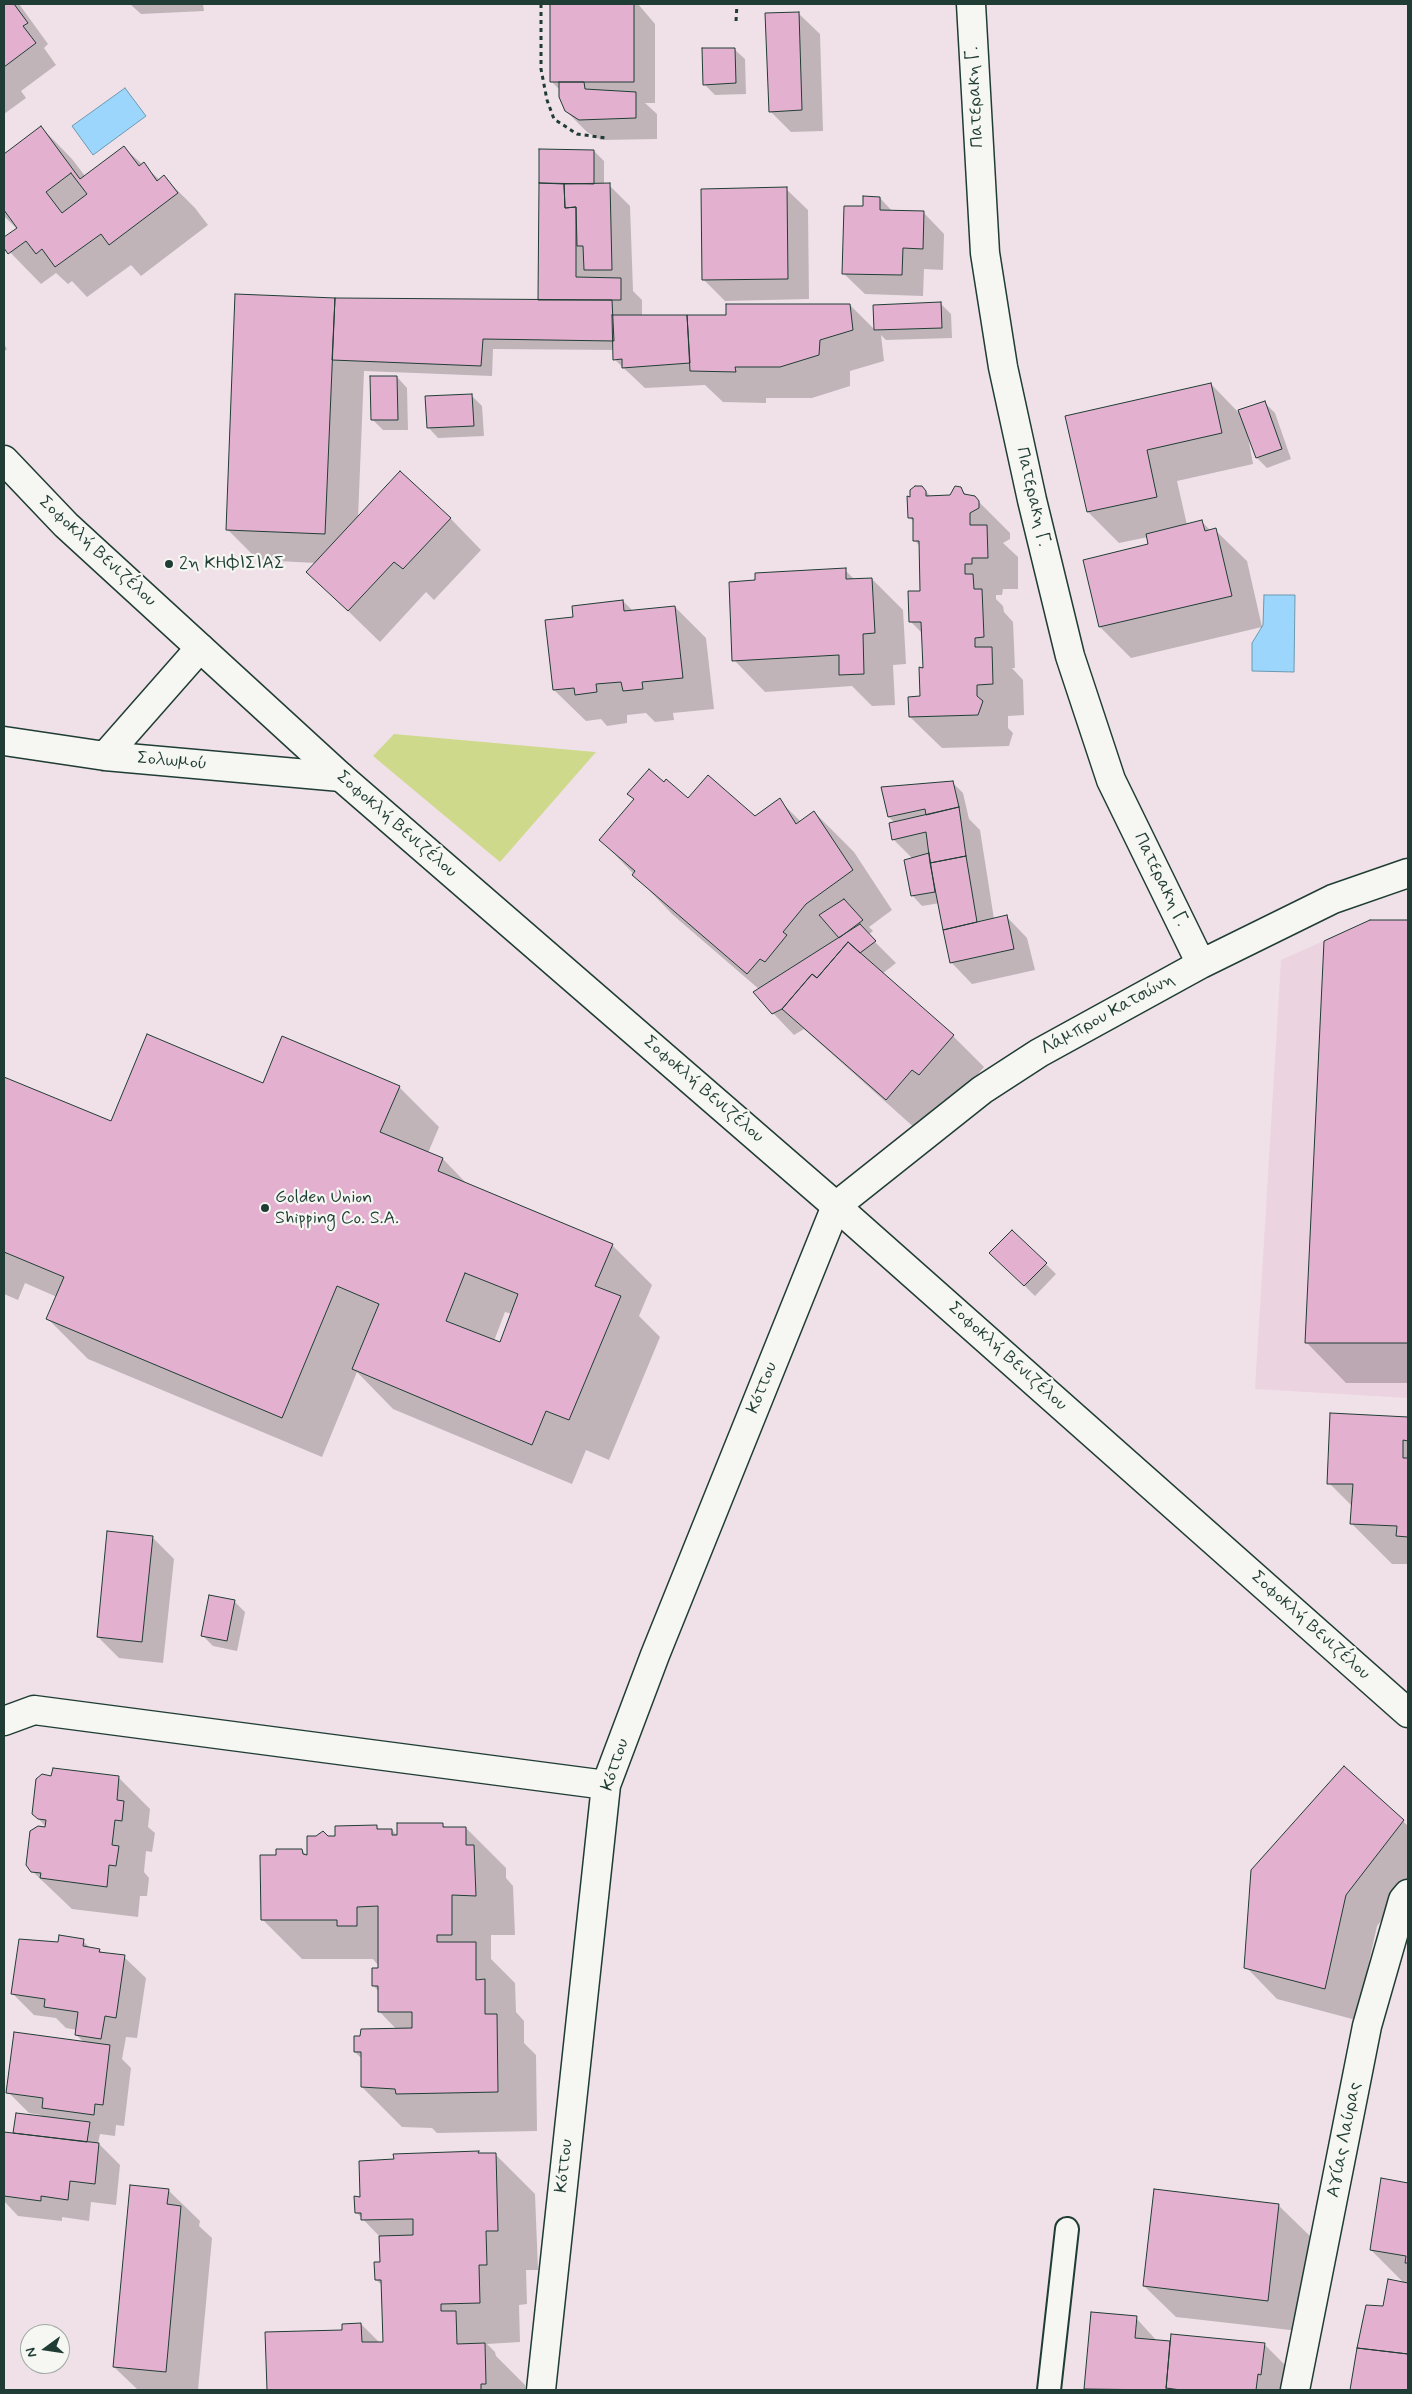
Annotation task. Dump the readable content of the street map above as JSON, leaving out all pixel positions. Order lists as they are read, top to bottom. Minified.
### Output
{"streets":{"street":["Πατερακη Γ.","Σοφοκλή Βενιζέλου","Σολωμού","Λάμπρου Κατσώνη","Κόττου","Αγίας Λαύρας"]},"crossings":[["Πατερακη Γ.","Λάμπρου Κατσώνη"],["Σοφοκλή Βενιζέλου","Σολωμού"],["Σοφοκλή Βενιζέλου","Λάμπρου Κατσώνη"],["Σοφοκλή Βενιζέλου","Κόττου"],["Λάμπρου Κατσώνη","Κόττου"]],"places":["2η ΚΗΦΙΣΙΑΣ","Golden Union Shipping Co. S.A."],"north":"left"}
